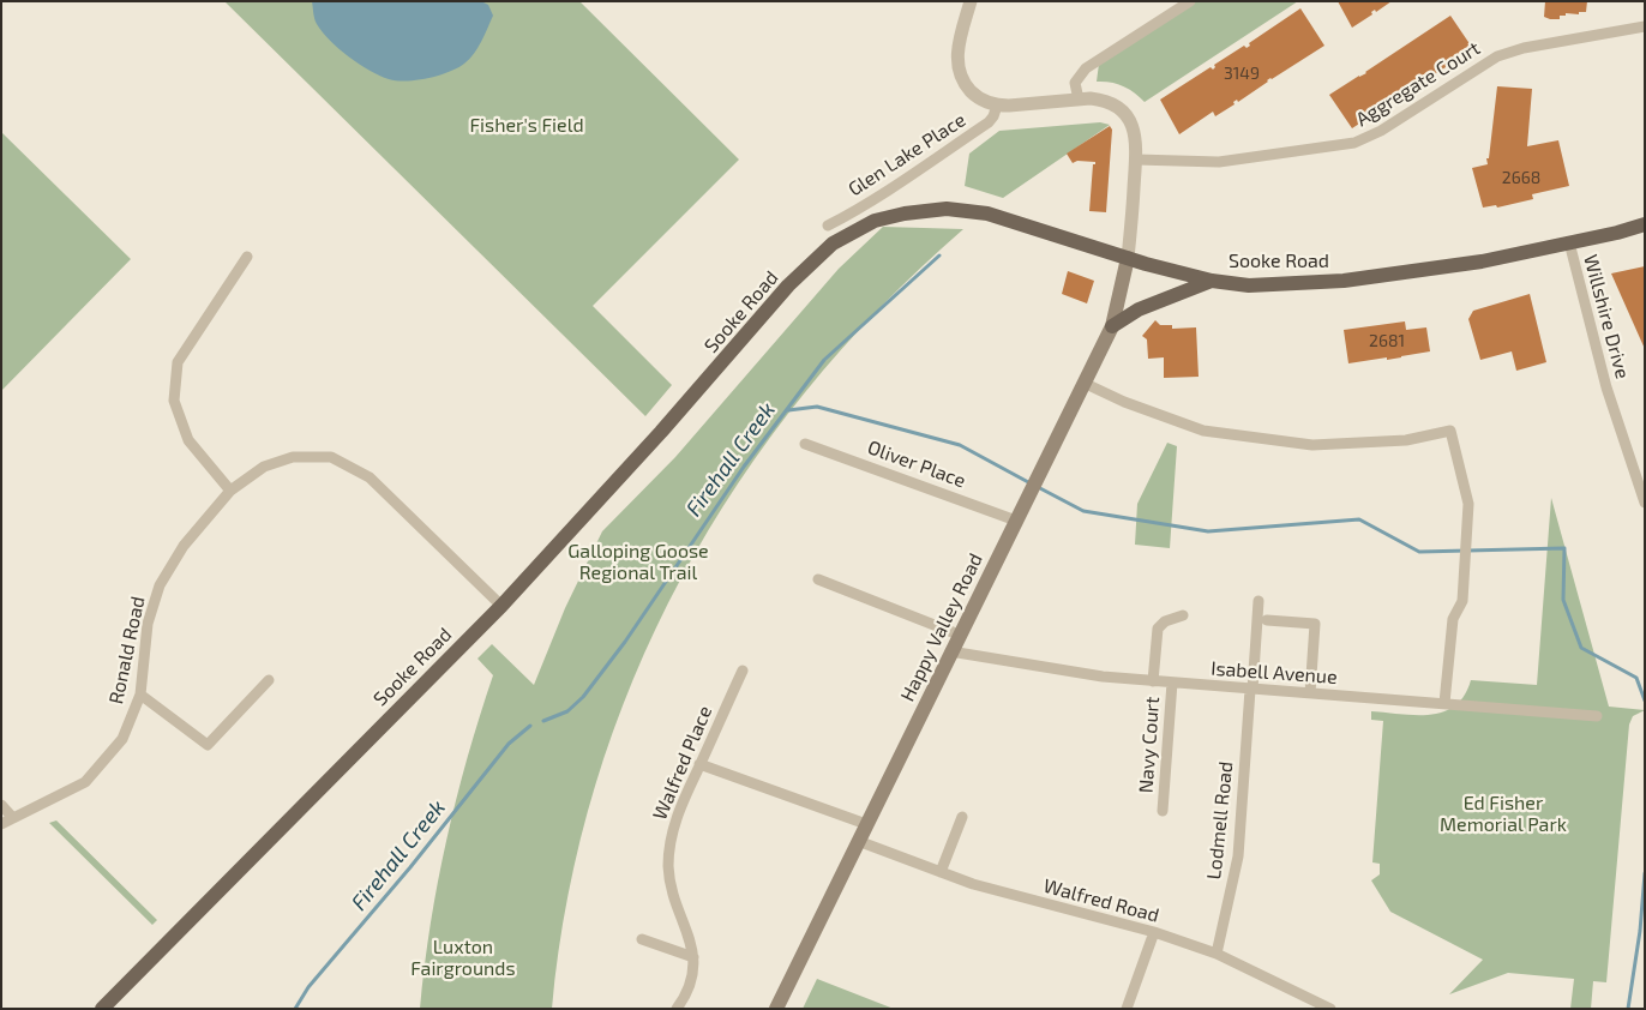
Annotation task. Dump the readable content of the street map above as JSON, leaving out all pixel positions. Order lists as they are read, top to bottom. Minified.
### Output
{"streets":{"main road":["Sooke Road","Happy Valley Road"],"street":["Aggregate Court","Glen Lake Place","Willshire Drive","Oliver Place","Ronald Road","Isabell Avenue","Navy Court","Walfred Place","Lodmell Road","Walfred Road"]},"crossings":[["Sooke Road","Willshire Drive"],["Sooke Road","Happy Valley Road"],["Sooke Road","Ronald Road"],["Oliver Place","Happy Valley Road"],["Happy Valley Road","Isabell Avenue"],["Happy Valley Road","Walfred Road"],["Isabell Avenue","Navy Court"],["Isabell Avenue","Lodmell Road"],["Lodmell Road","Walfred Road"]],"water":["Firehall Creek"],"parks":["Fisher's Field","Galloping Goose Regional Trail","Ed Fisher Memorial Park","Luxton Fairgrounds"],"house_numbers":["3149","2668","2681"]}
